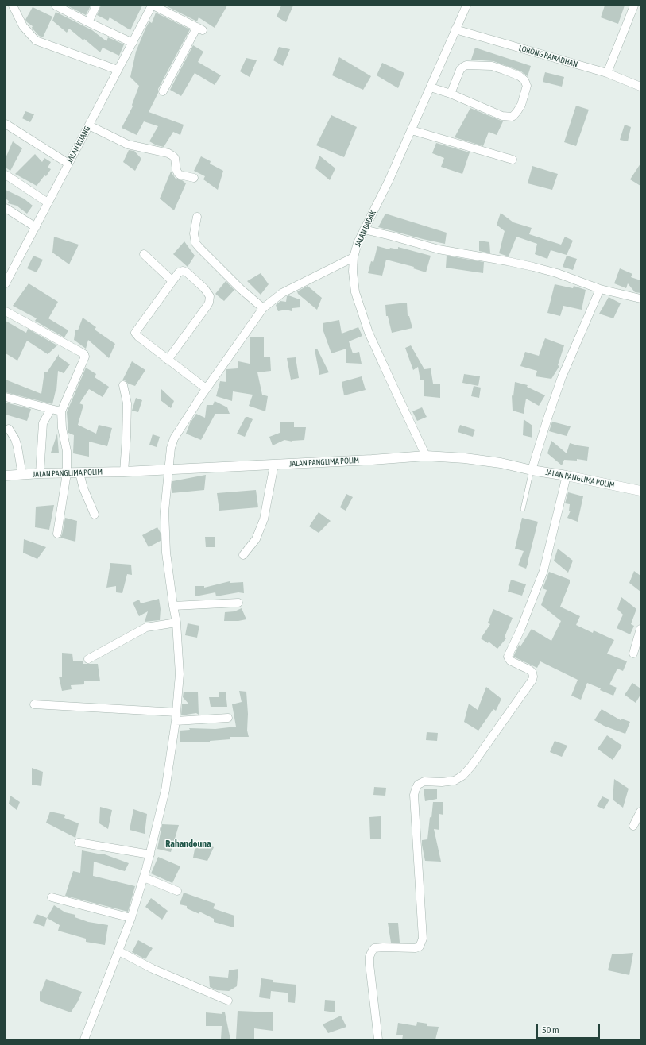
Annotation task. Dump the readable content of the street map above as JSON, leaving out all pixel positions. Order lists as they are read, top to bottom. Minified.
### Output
{"streets":{"street":["LORONG RAMADHAN","JALAN KIJANG","JALAN BADAK","JALAN PANGLIMA POLIM"]},"crossings":[["LORONG RAMADHAN","JALAN BADAK"],["JALAN BADAK","JALAN PANGLIMA POLIM"]],"districts":["Rahandouna"],"scale_bar":"50 m"}
